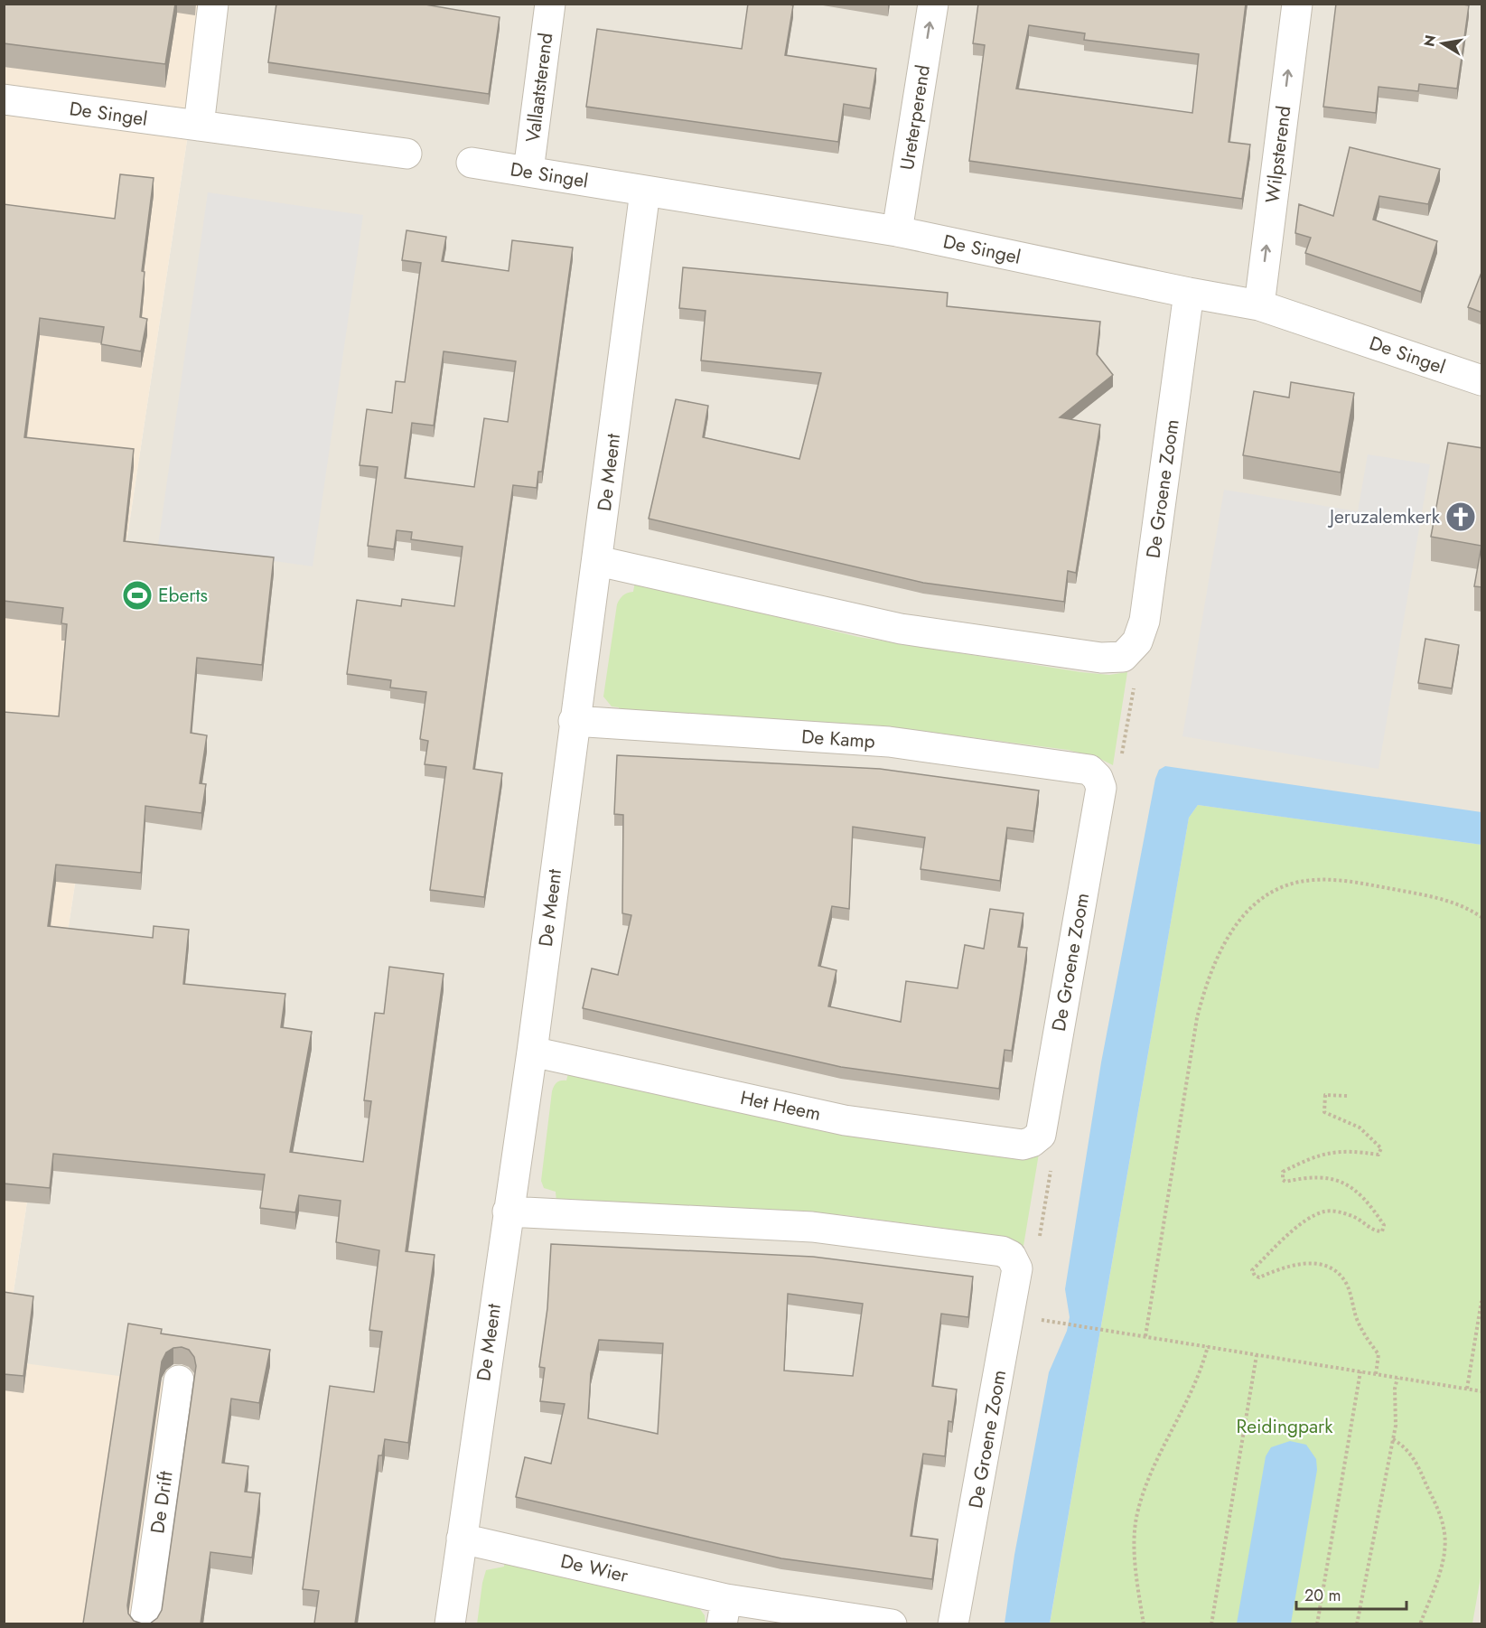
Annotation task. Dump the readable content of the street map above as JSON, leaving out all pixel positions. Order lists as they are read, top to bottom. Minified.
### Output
{"streets":{"street":["Vallaatsterend","De Singel","Ureterperend","Wilpsterend","De Meent","De Groene Zoom","De Kamp","Het Heem","De Drift","De Wier"]},"crossings":[["Vallaatsterend","De Singel"],["De Singel","Ureterperend"],["De Singel","Wilpsterend"],["De Singel","De Meent"],["De Singel","De Groene Zoom"],["De Meent","De Groene Zoom"],["De Meent","De Kamp"],["De Meent","Het Heem"],["De Meent","De Wier"],["De Groene Zoom","De Kamp"],["De Groene Zoom","Het Heem"]],"one_way":["Ureterperend","Wilpsterend"],"parks":["Reidingpark"],"places":{"church":["Jeruzalemkerk"],"sports":["Eberts"]},"scale_bar":"20 m","north":"left"}
